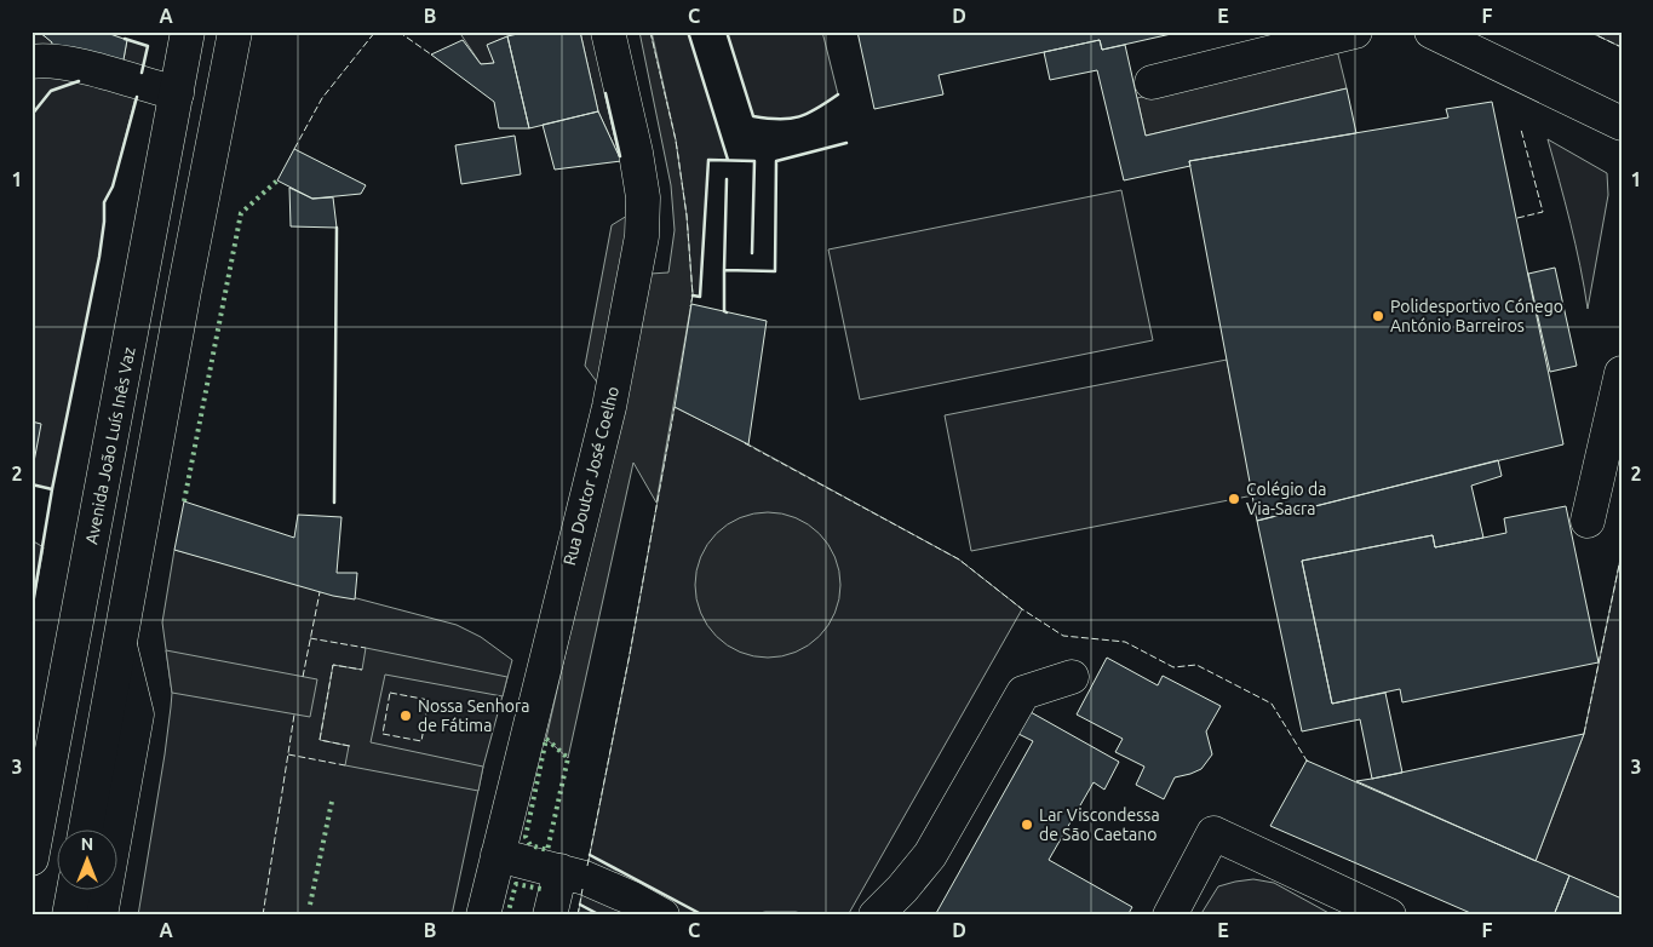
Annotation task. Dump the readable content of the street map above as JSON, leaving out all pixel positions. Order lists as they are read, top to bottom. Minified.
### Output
{"streets":{"main road":["Avenida João Luís Inês Vaz","Rua Doutor José Coelho"]},"places":["Polidesportivo Cónego António Barreiros","Colégio da Via-Sacra","Nossa Senhora de Fátima","Lar Viscondessa de São Caetano"],"north":"top","grid":{"columns":["A","B","C","D","E","F"],"rows":["1","2","3"]}}
